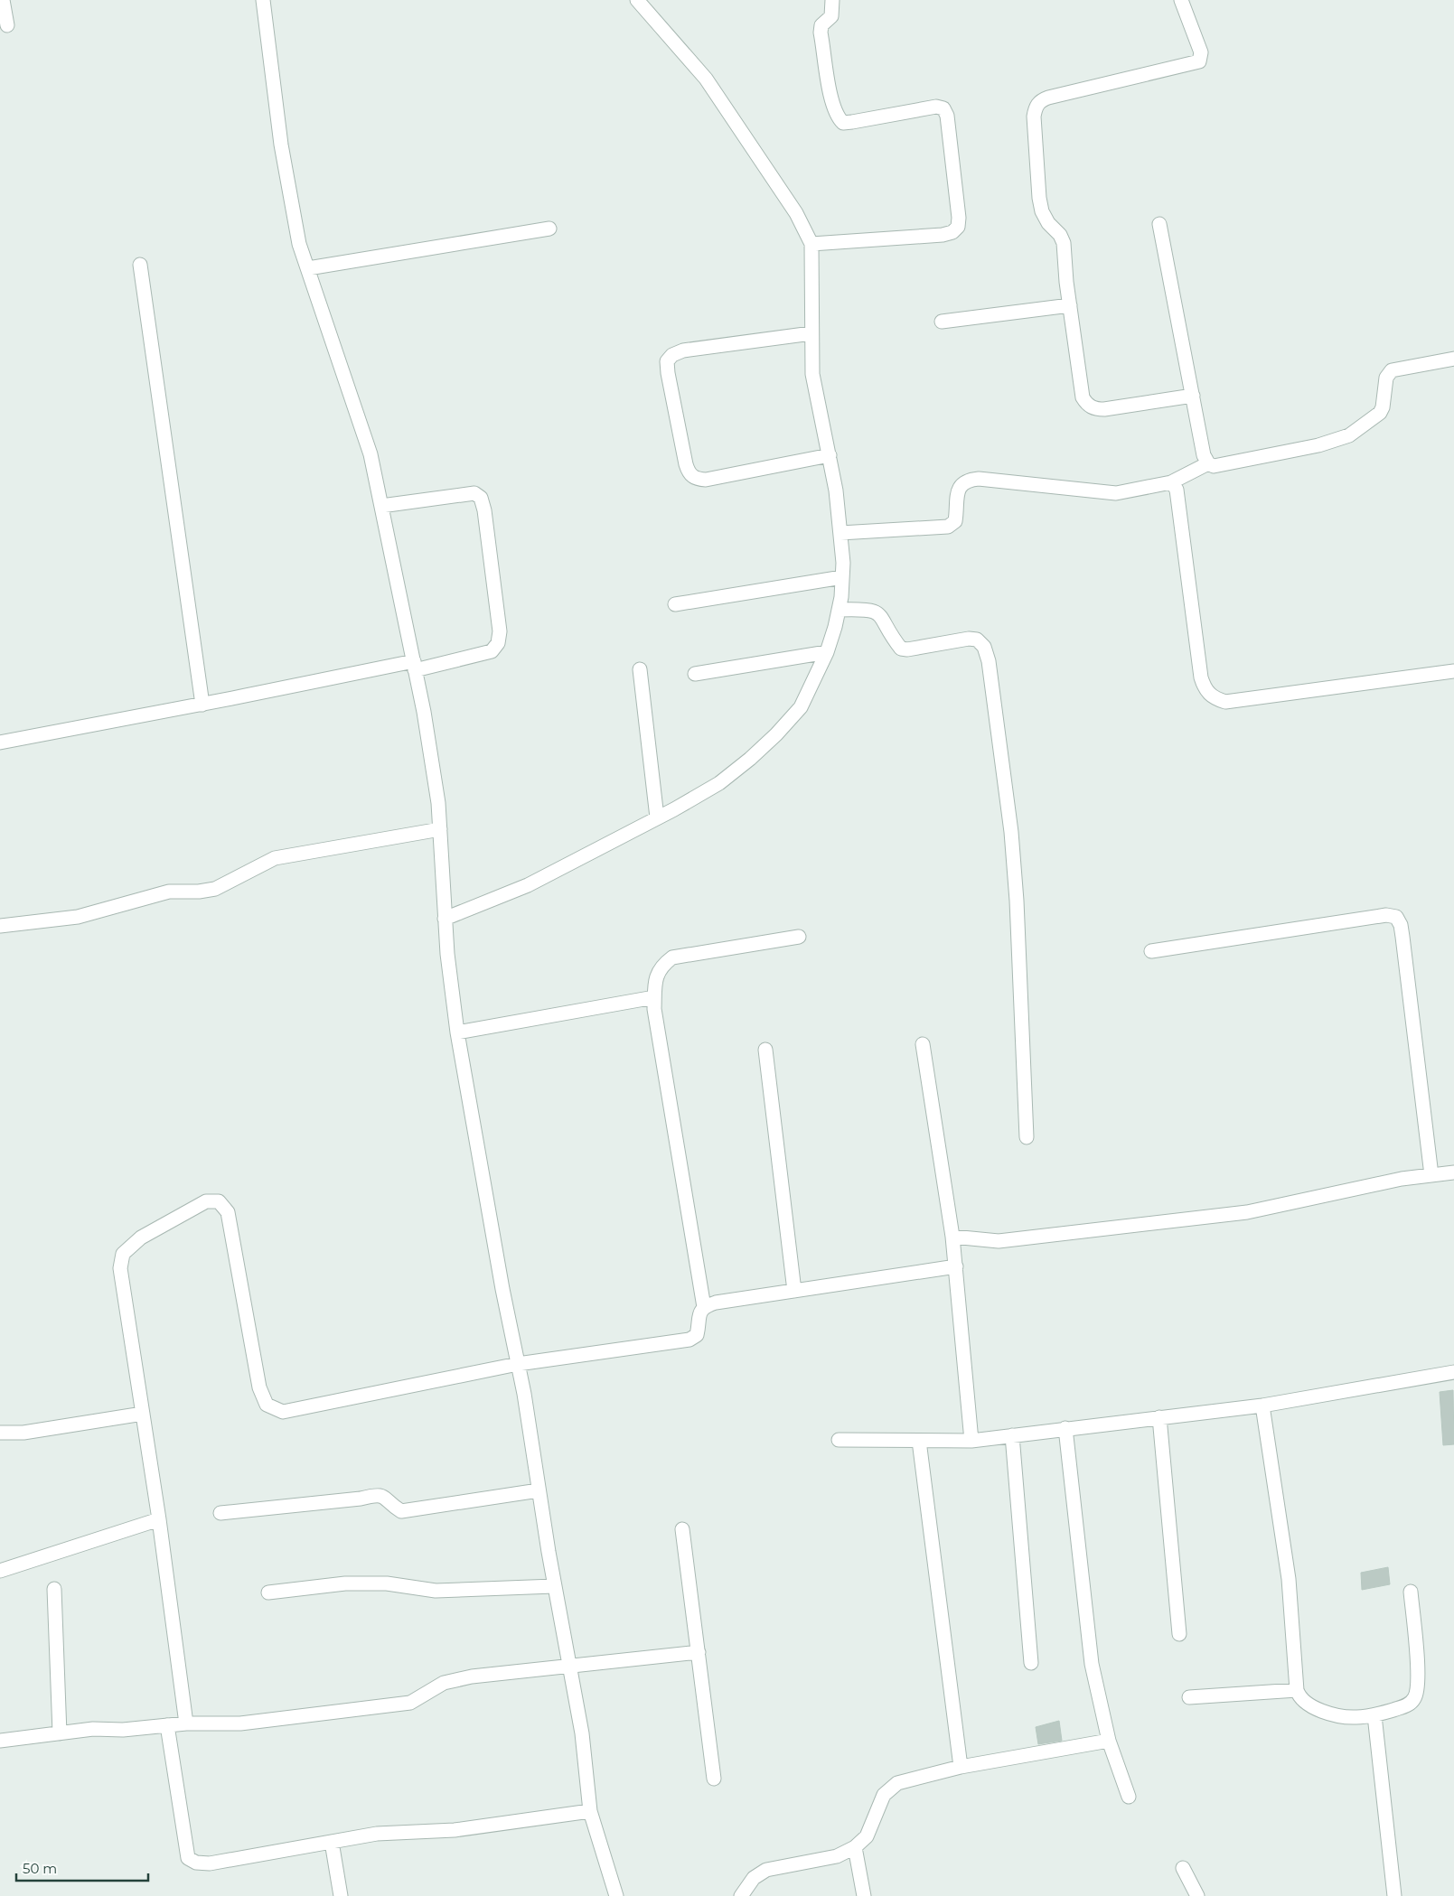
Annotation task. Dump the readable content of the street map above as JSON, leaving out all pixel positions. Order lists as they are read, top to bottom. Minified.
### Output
{"scale_bar":"50 m"}
